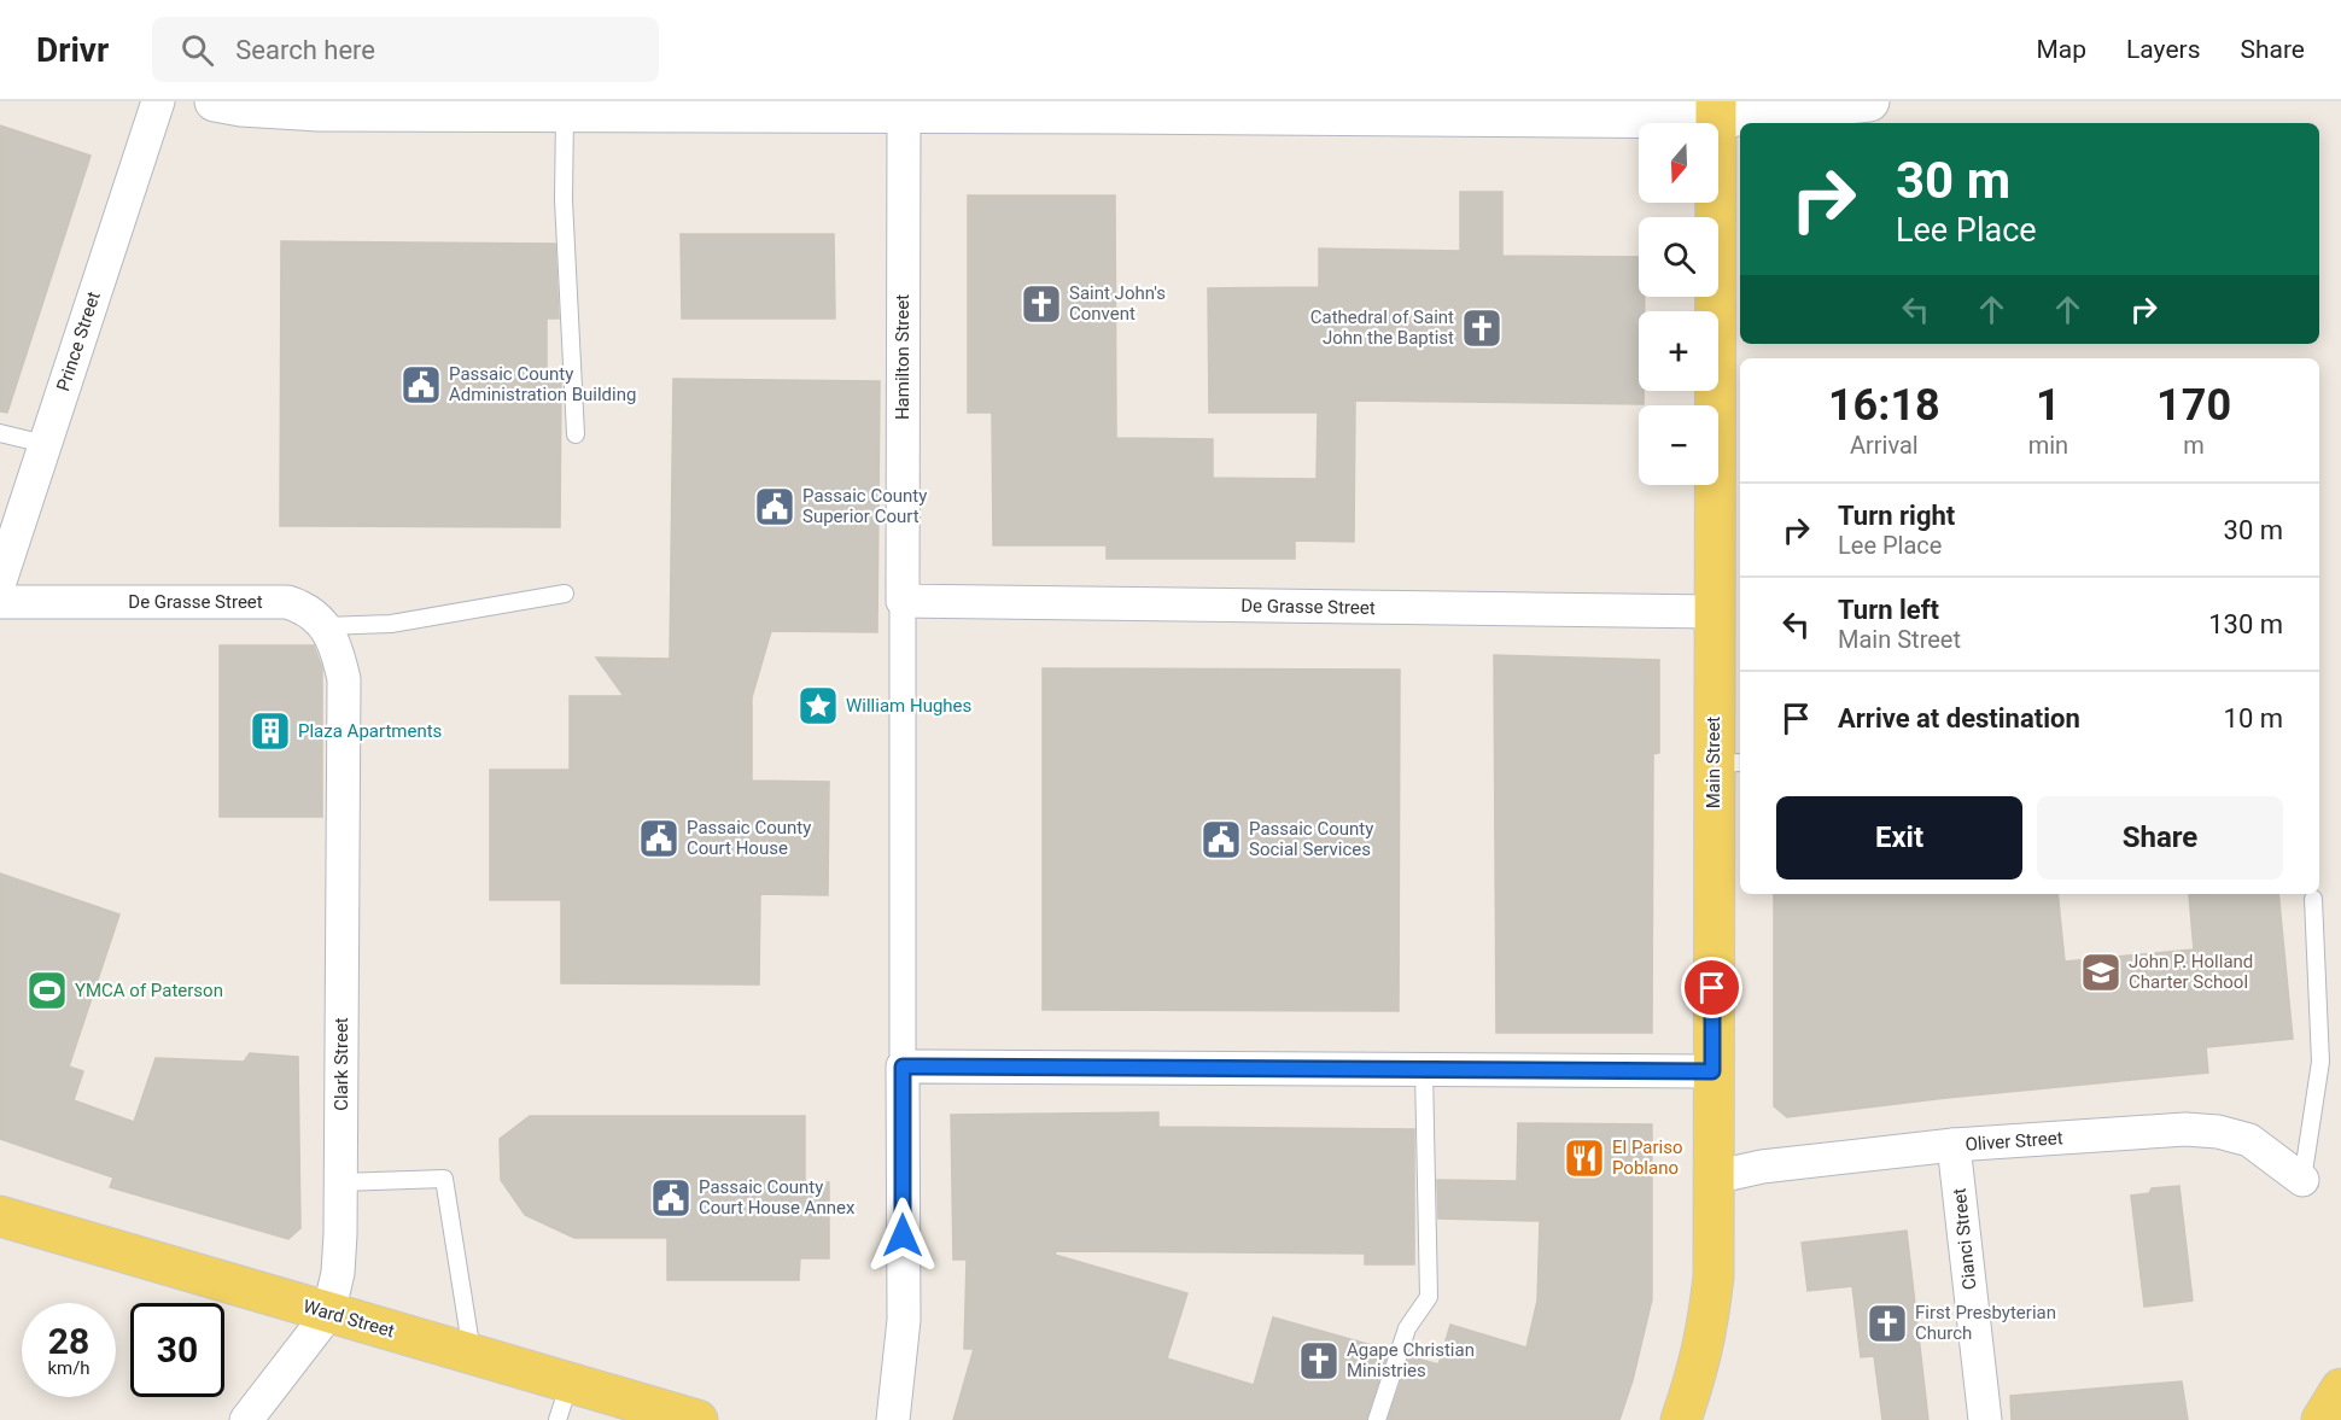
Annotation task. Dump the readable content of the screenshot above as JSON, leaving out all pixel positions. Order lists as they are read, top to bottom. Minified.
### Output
{"streets":{"main road":["Main Street","Ward Street"],"street":["Prince Street","Hamilton Street","De Grasse Street","Clark Street","Oliver Street","Cianci Street"]},"crossings":[["Prince Street","De Grasse Street"],["Hamilton Street","De Grasse Street"],["De Grasse Street","Main Street"],["De Grasse Street","Clark Street"],["Main Street","Oliver Street"],["Clark Street","Ward Street"],["Oliver Street","Cianci Street"]],"places":{"church":["Saint John's Convent","Cathedral of Saint John the Baptist","First Presbyterian Church","Agape Christian Ministries"],"public building":["Passaic County Administration Building","Passaic County Superior Court","Passaic County Court House","Passaic County Social Services","Passaic County Court House Annex"],"place":["William Hughes"],"building":["Plaza Apartments"],"school or university":["John P. Holland Charter School"],"sports":["YMCA of Paterson"],"restaurant":["El Pariso Poblano"]},"north":"bottom","page":{"header":"Drivr","search":"Search here","nav":["Map","Layers","Share"],"map_buttons":["+","−"],"turn":["30 m","Lee Place"],"eta":["16:18","Arrival","1","min","170","m"],"list":[{"name":"Turn right","note":"Lee Place","value":"30 m"},{"name":"Turn left","note":"Main Street","value":"130 m"},{"name":"Arrive at destination","value":"10 m"}],"buttons":["Exit","Share"],"speed":"28 km/h","limit":"30"}}
